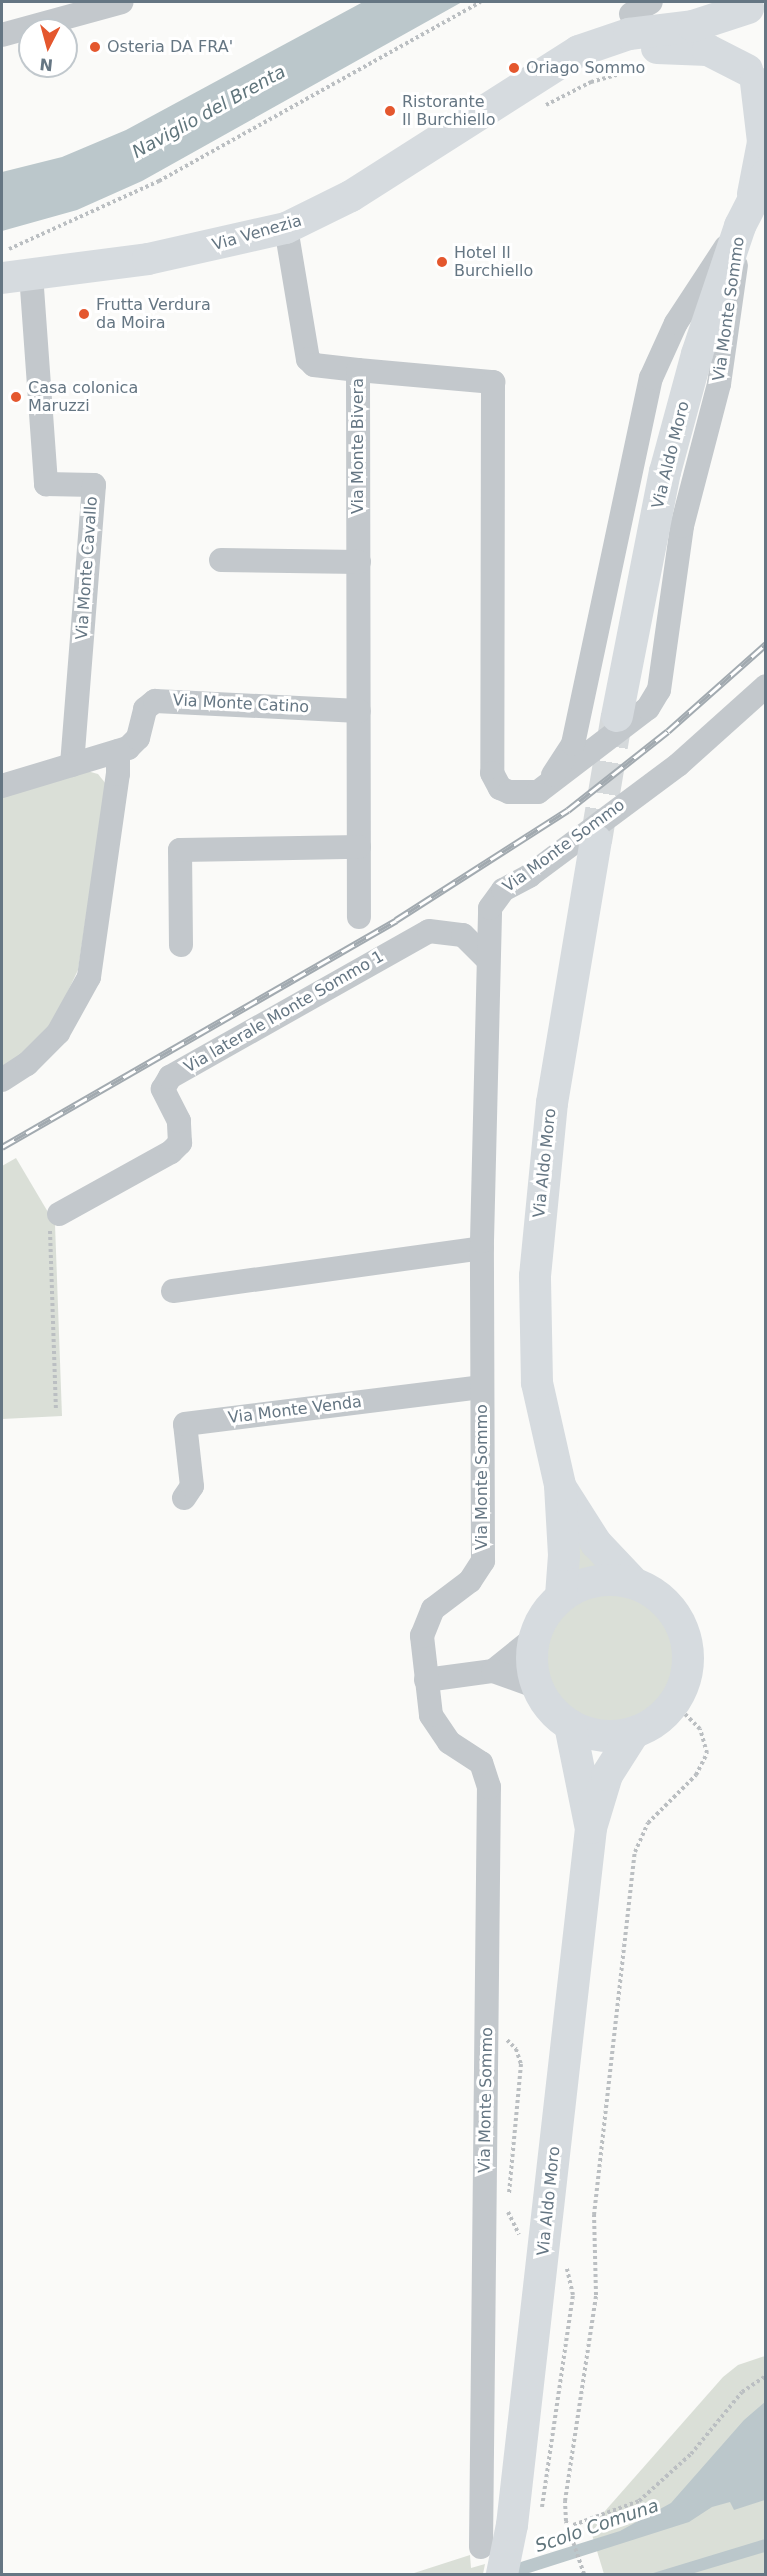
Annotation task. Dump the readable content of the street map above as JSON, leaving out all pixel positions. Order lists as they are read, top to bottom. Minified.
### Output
{"streets":{"main road":["Via Venezia","Via Aldo Moro"],"street":["Via Monte Sommo","Via Monte Bivera","Via Monte Cavallo","Via Monte Catino","Via laterale Monte Sommo 1","Via Monte Venda"]},"crossings":[["Via Venezia","Via Monte Bivera"],["Via Venezia","Via Aldo Moro"],["Via Venezia","Via Monte Cavallo"],["Via Monte Sommo","Via Aldo Moro"],["Via Monte Sommo","Via laterale Monte Sommo 1"],["Via Monte Sommo","Via Monte Venda"],["Via Monte Bivera","Via Monte Catino"]],"water":["Naviglio del Brenta","Scolo Comuna"],"places":["Osteria DA FRA'","Oriago Sommo","Ristorante Il Burchiello","Hotel Il Burchiello","Frutta Verdura da Moira","Casa colonica Maruzzi"],"north":"bottom"}
